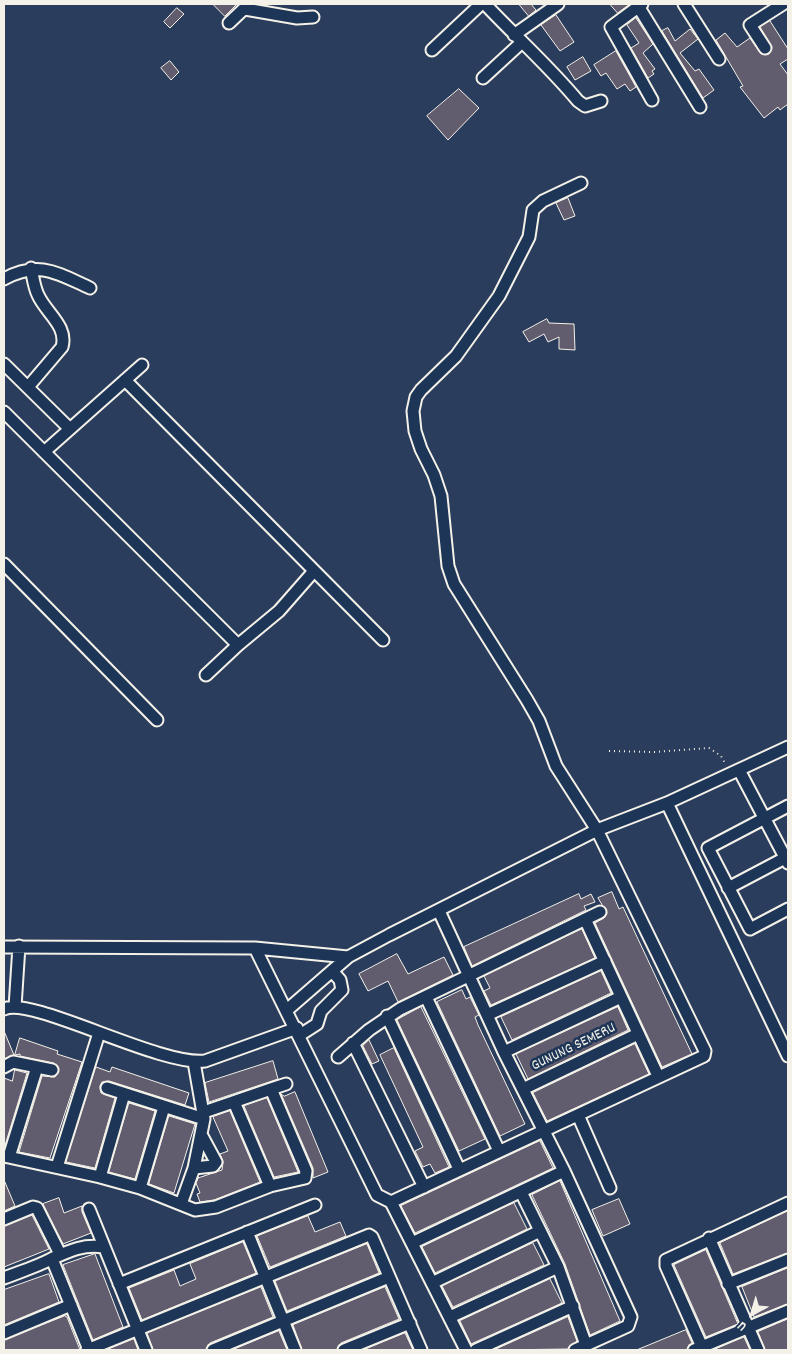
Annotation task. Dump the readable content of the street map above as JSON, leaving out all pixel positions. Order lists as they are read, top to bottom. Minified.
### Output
{"streets":{"street":["GUNUNG SEMERU"]},"north":"bottom left"}
